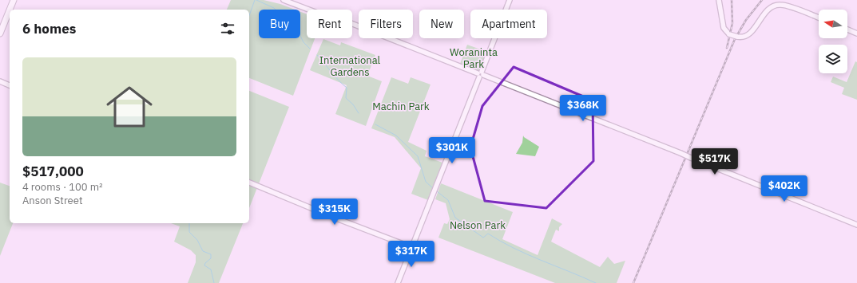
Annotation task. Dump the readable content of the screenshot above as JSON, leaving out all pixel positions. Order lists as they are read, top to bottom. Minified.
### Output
{"parks":["Woraninta Park","International Gardens","Machin Park","Nelson Park"],"north":"left","page":{"chip":["Buy","Rent","Filters","New","Apartment"],"heading":"6 homes","list":[{"name":"$517,000","note":"4 rooms · 100 m² · Anson Street"}],"price":["$368K","$301K","$517K","$402K","$315K","$317K"]}}
